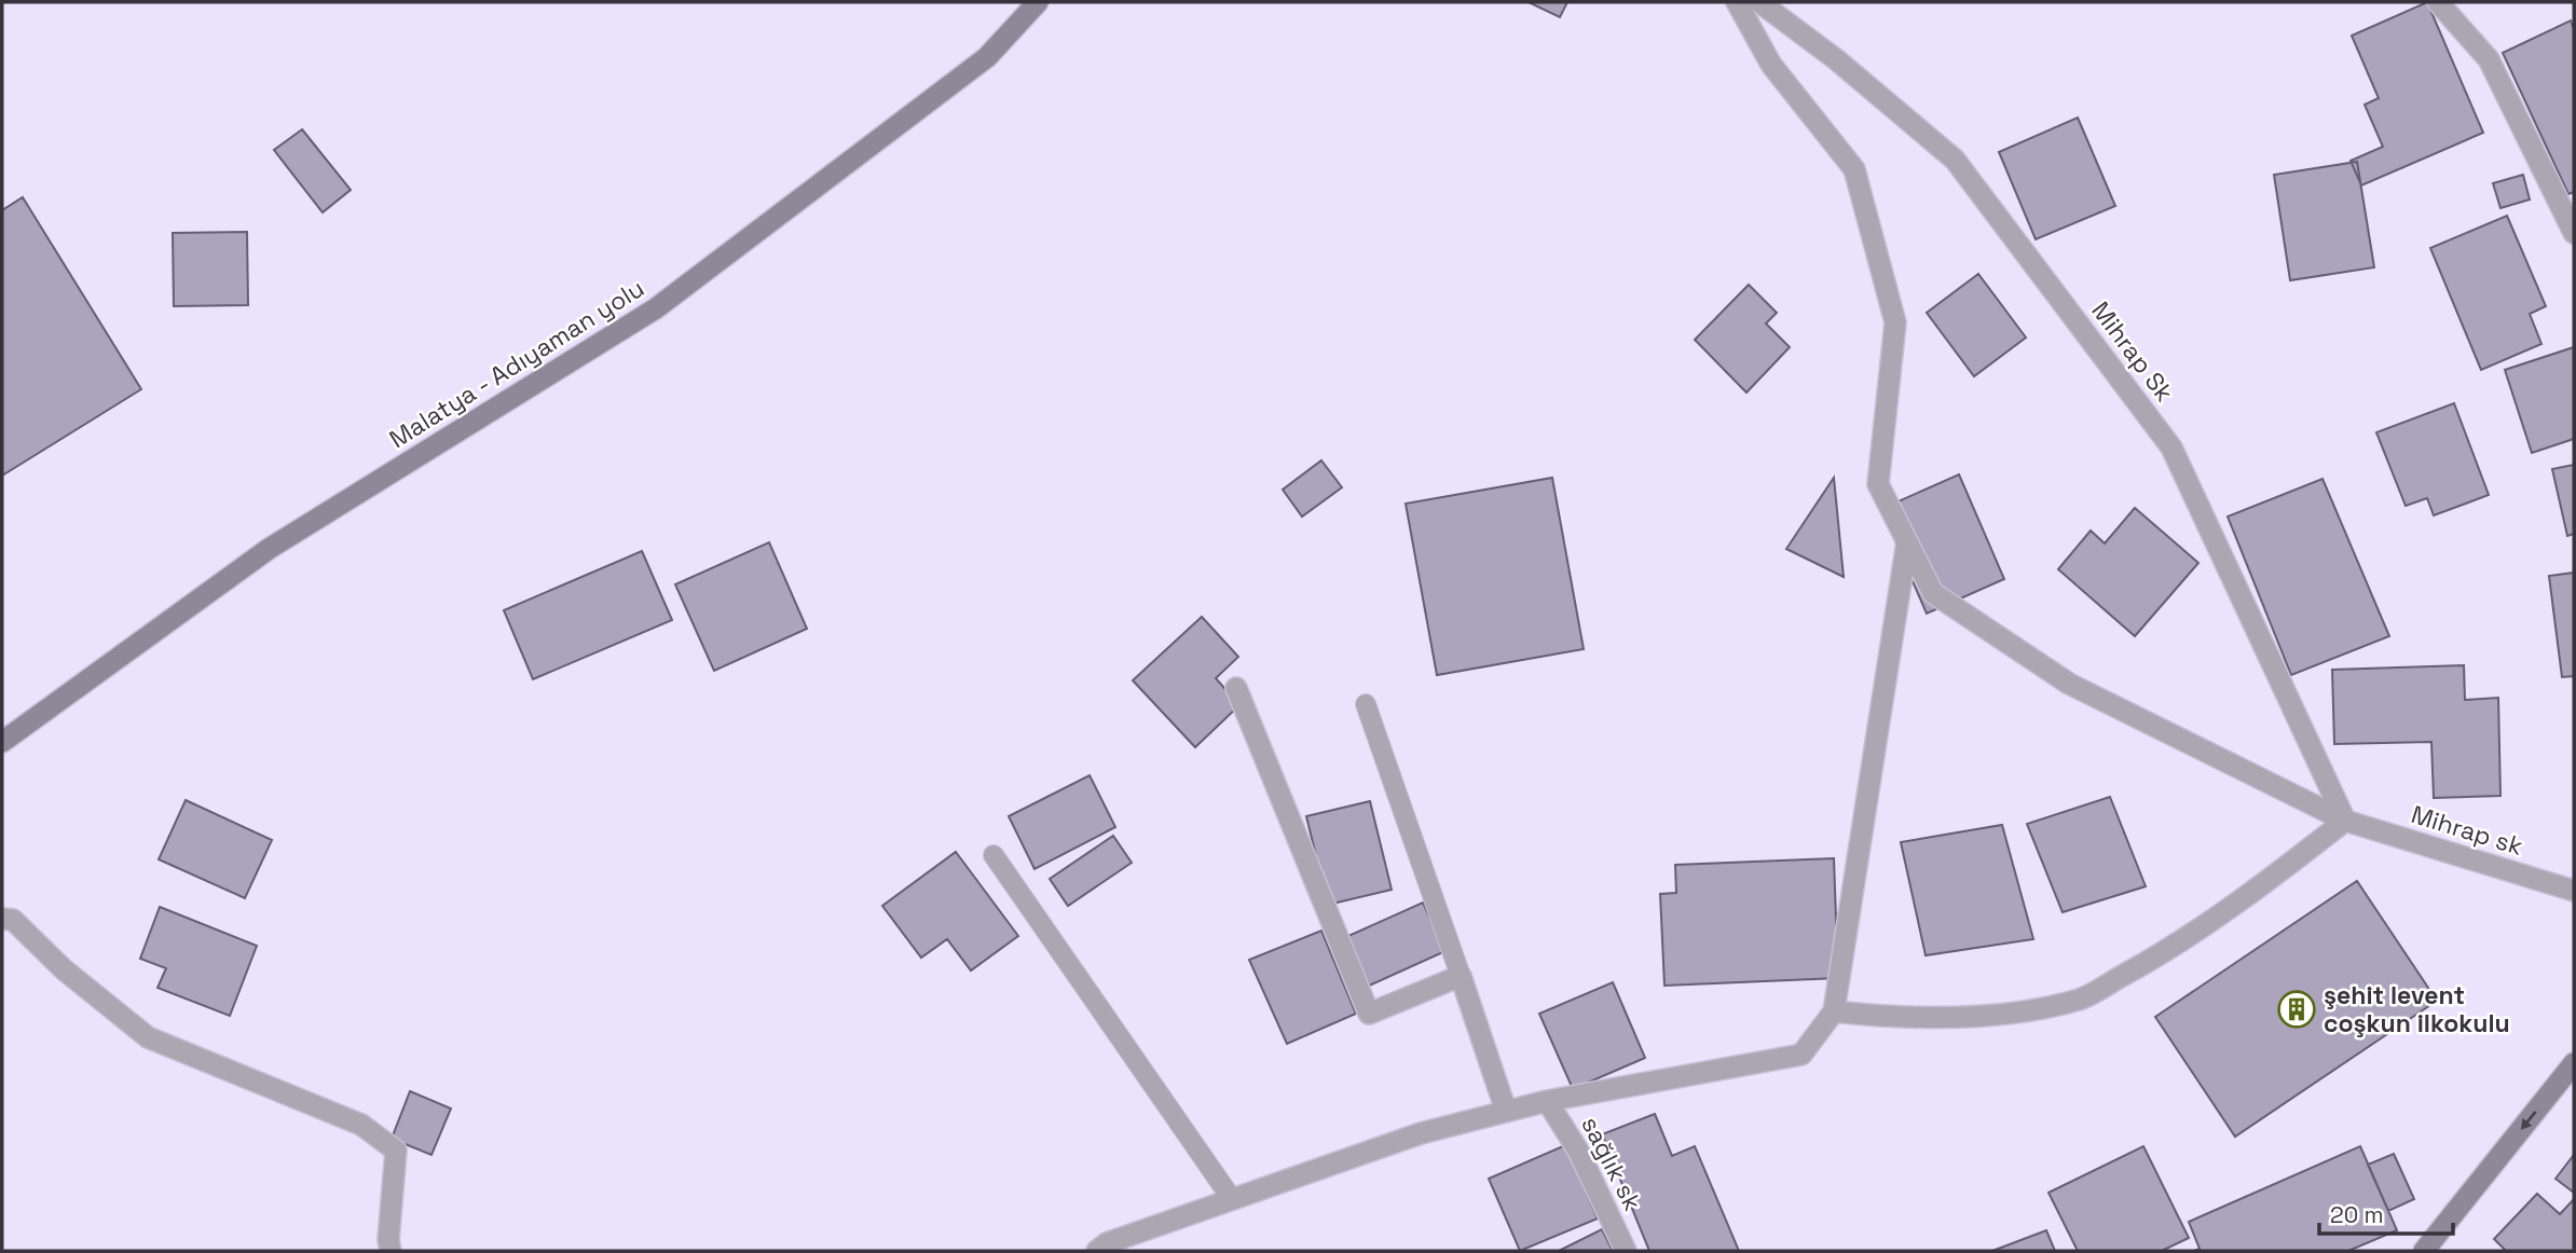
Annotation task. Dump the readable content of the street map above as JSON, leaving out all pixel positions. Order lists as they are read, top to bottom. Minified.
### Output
{"streets":{"main road":["Malatya - Adıyaman yolu"],"street":["Mihrap Sk","Mihrap sk","sağlık sk"]},"crossings":[["Mihrap Sk","Mihrap sk"]],"places":{"building":["şehit levent coşkun ilkokulu"]},"scale_bar":"20 m"}
